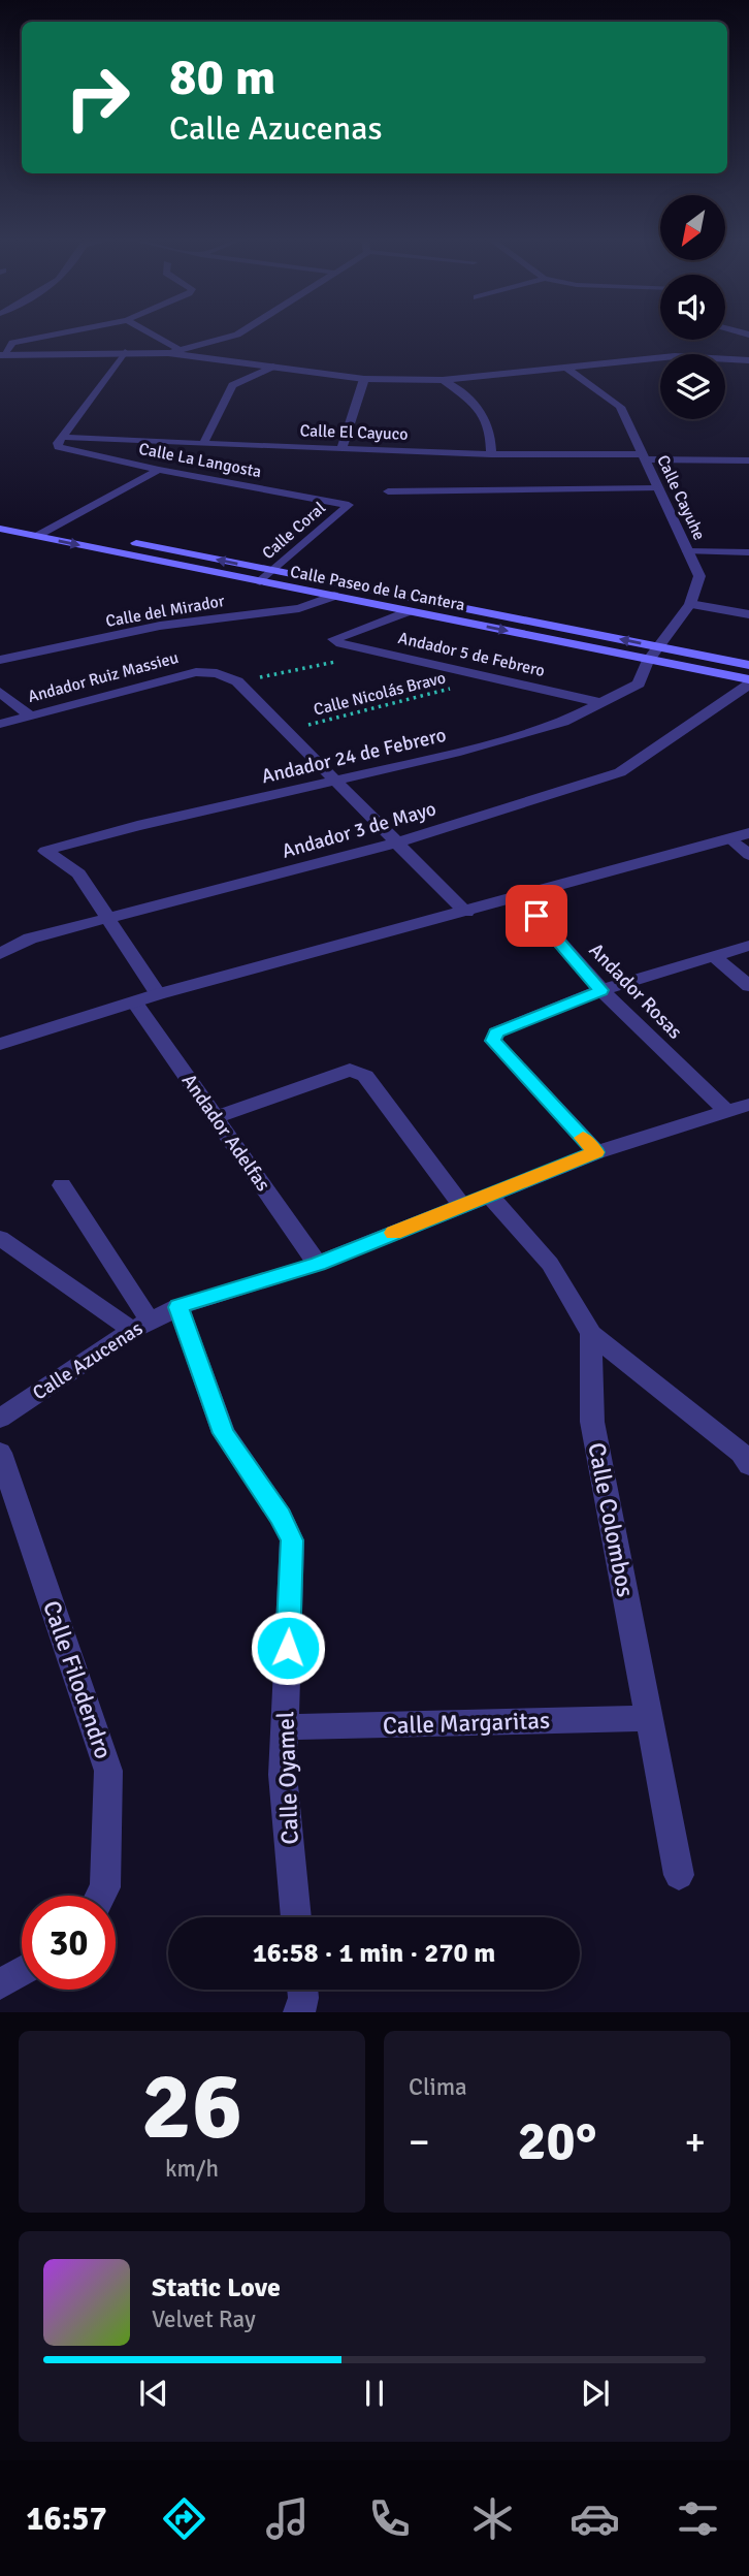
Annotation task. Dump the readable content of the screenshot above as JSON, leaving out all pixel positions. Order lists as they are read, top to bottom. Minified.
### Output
{"streets":{"main road":["Calle Paseo de la Cantera"],"street":["Calle El Cayuco","Calle La Langosta","Calle Cayuhe","Calle Coral","Calle del Mirador","Andador 5 de Febrero","Andador Ruiz Massieu","Andador 24 de Febrero","Andador 3 de Mayo","Andador Rosas","Andador Adelfas","Calle Azucenas","Calle Colombos","Calle Filodendro","Calle Margaritas","Calle Oyamel"],"path":["Calle Nicolás Bravo"]},"crossings":[["Calle El Cayuco","Calle La Langosta"],["Calle El Cayuco","Calle Cayuhe"],["Calle La Langosta","Calle Coral"],["Calle Cayuhe","Calle Paseo de la Cantera"],["Calle Cayuhe","Andador 24 de Febrero"],["Calle Coral","Calle Paseo de la Cantera"],["Calle Paseo de la Cantera","Calle del Mirador"],["Calle Paseo de la Cantera","Andador 5 de Febrero"],["Calle Paseo de la Cantera","Andador 24 de Febrero"],["Calle Paseo de la Cantera","Andador 3 de Mayo"],["Andador 5 de Febrero","Calle Nicolás Bravo"],["Andador 5 de Febrero","Andador 24 de Febrero"],["Andador 24 de Febrero","Andador 3 de Mayo"],["Andador Rosas","Calle Azucenas"],["Andador Adelfas","Calle Azucenas"],["Calle Azucenas","Calle Colombos"],["Calle Azucenas","Calle Oyamel"],["Calle Colombos","Calle Margaritas"],["Calle Margaritas","Calle Oyamel"]],"north":"bottom left","page":{"turn":["80 m","Calle Azucenas"],"limit":"30","trip":"16:58 · 1 min · 270 m","tile":[["26","km/h"],"Clima"],"heat":["−","20°","+"],"song":["Static Love","Velvet Ray"],"tabs":"16:57"}}
